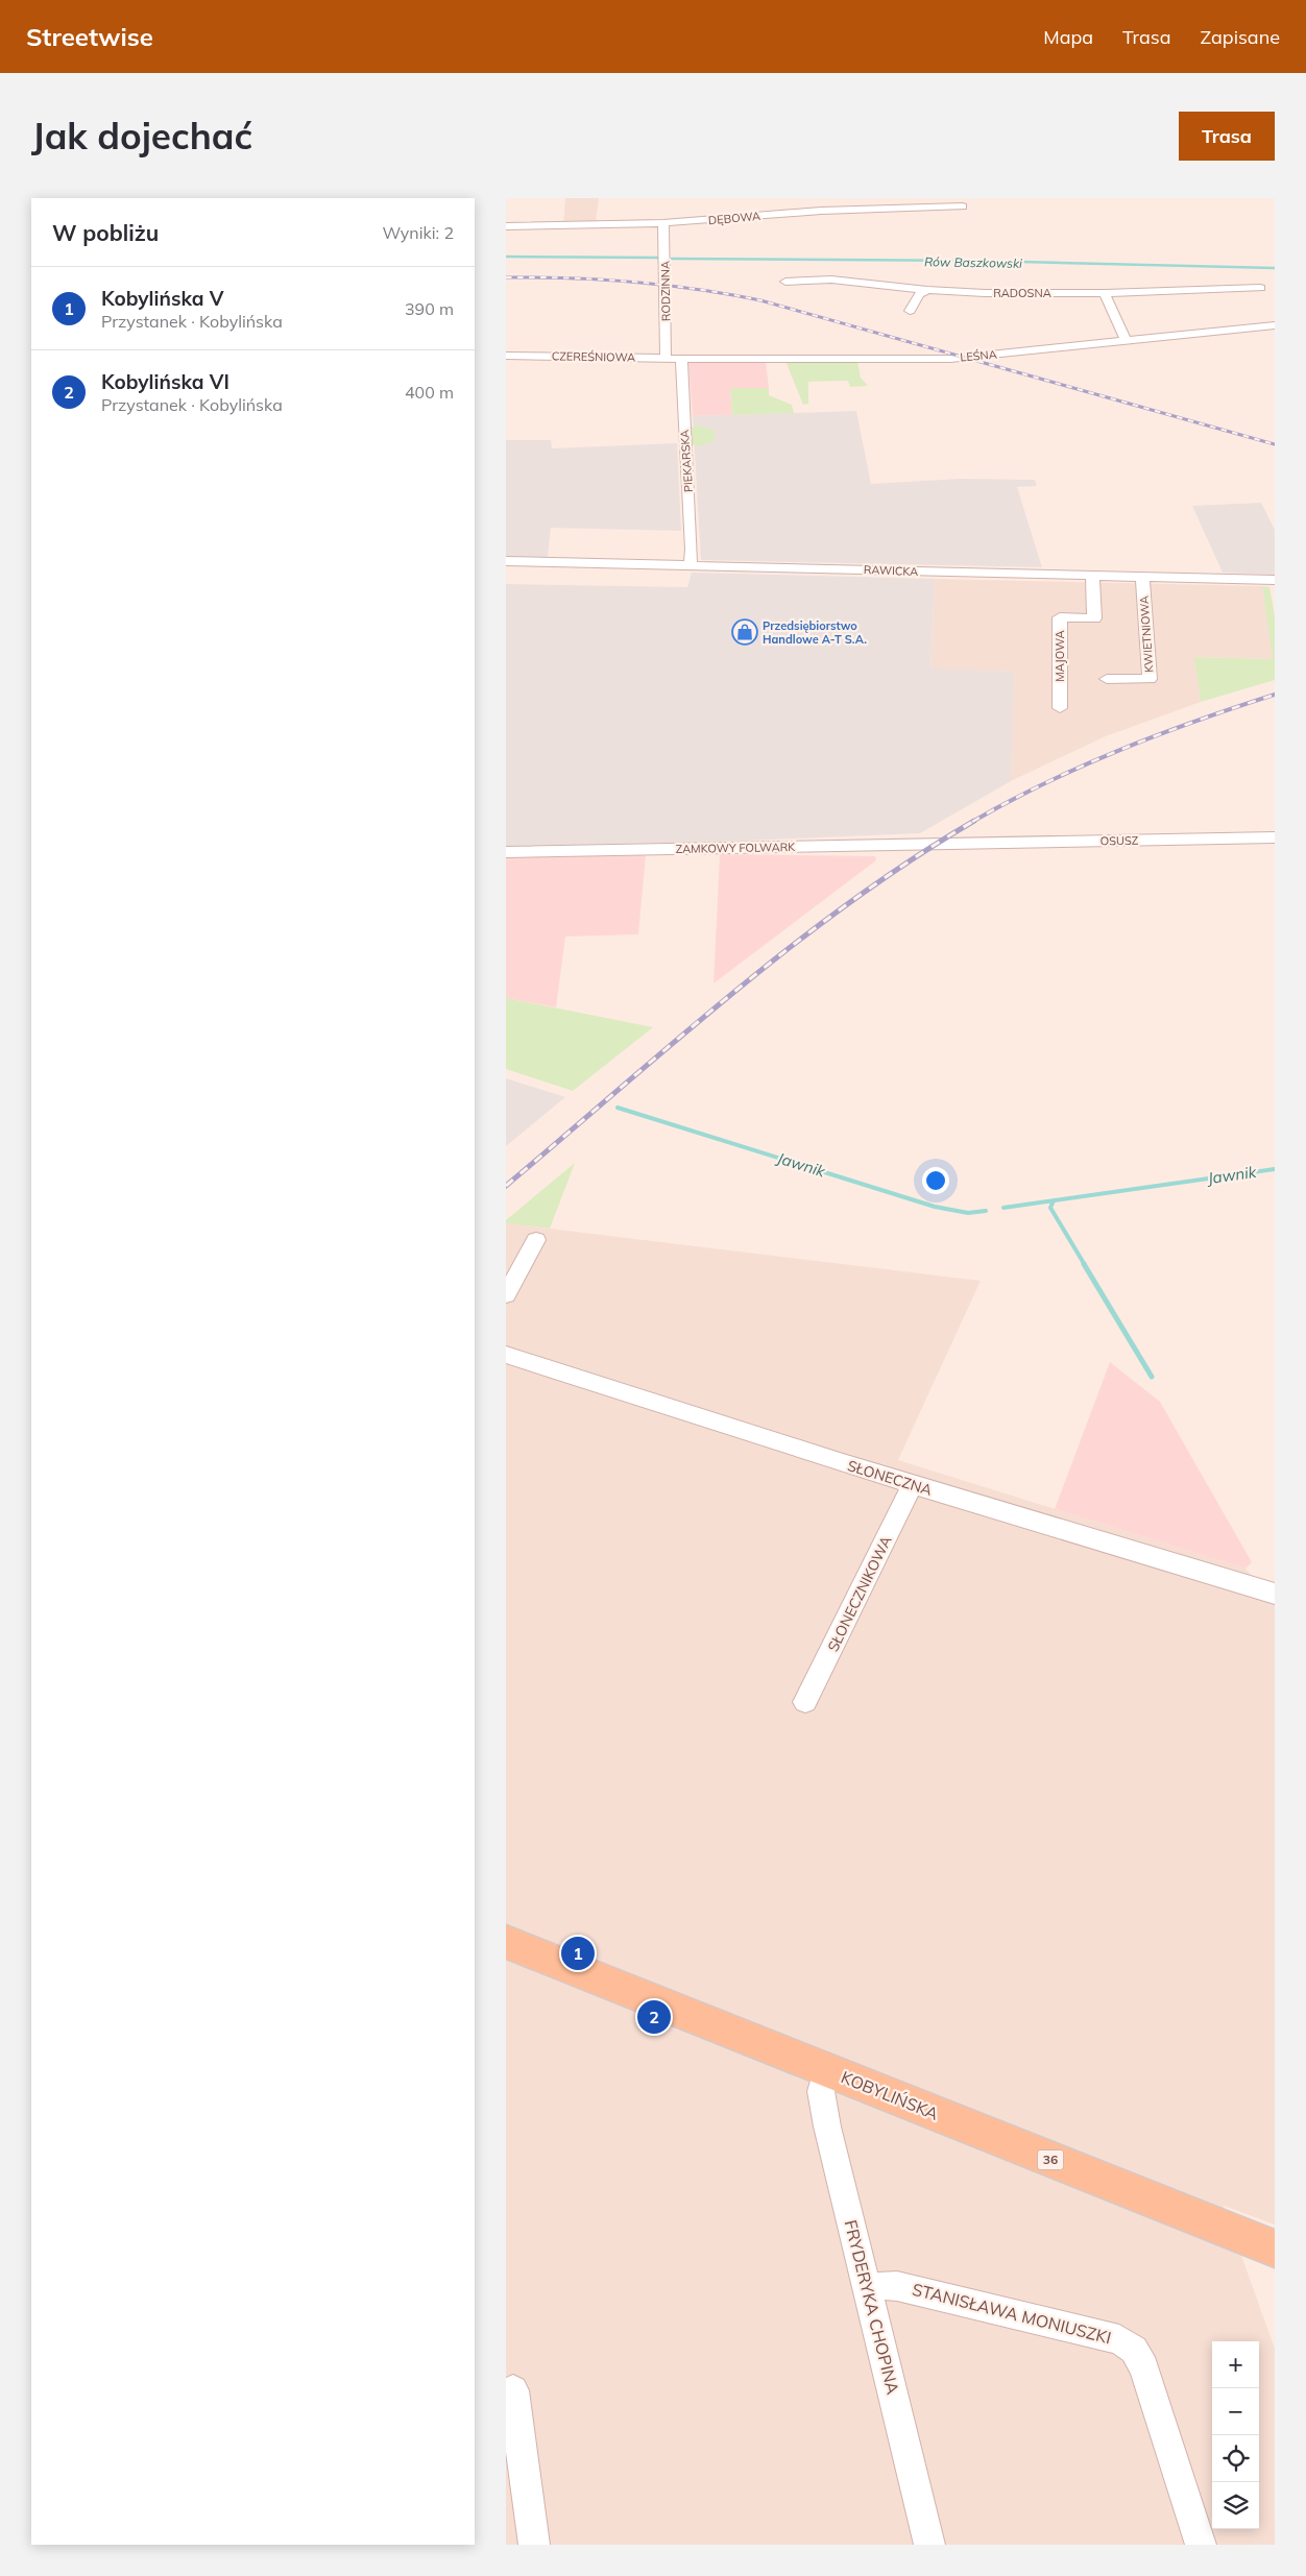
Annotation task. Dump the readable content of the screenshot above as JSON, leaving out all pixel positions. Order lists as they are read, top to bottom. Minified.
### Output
{"streets":{"main road":["KOBYLIŃSKA","36"],"street":["DĘBOWA","RODZINNA","RADOSNA","LEŚNA","CZEREŚNIOWA","PIEKARSKA","RAWICKA","KWIETNIOWA","MAJOWA","OSUSZ","ZAMKOWY FOLWARK","SŁONECZNA","SŁONECZNIKOWA","FRYDERYKA CHOPINA","STANISŁAWA MONIUSZKI"]},"crossings":[["DĘBOWA","RODZINNA"],["RODZINNA","CZEREŚNIOWA"],["LEŚNA","CZEREŚNIOWA"],["LEŚNA","PIEKARSKA"],["CZEREŚNIOWA","PIEKARSKA"],["PIEKARSKA","RAWICKA"],["RAWICKA","KWIETNIOWA"],["RAWICKA","MAJOWA"],["OSUSZ","ZAMKOWY FOLWARK"],["SŁONECZNA","SŁONECZNIKOWA"],["KOBYLIŃSKA","FRYDERYKA CHOPINA"],["FRYDERYKA CHOPINA","STANISŁAWA MONIUSZKI"]],"water":["Rów Baszkowski","Jawnik"],"places":{"shop":["Przedsiębiorstwo Handlowe A-T S.A."]},"page":{"header":"Streetwise","nav":["Mapa","Trasa","Zapisane"],"buttons":"Trasa","title":"Jak dojechać","heading":["W pobliżu","Wyniki: 2"],"list":[{"mark":"1","name":"Kobylińska V","note":"Przystanek · Kobylińska","value":"390 m"},{"mark":"2","name":"Kobylińska VI","note":"Przystanek · Kobylińska","value":"400 m"}],"pins":["1","2"],"map_buttons":["+","−"]}}
